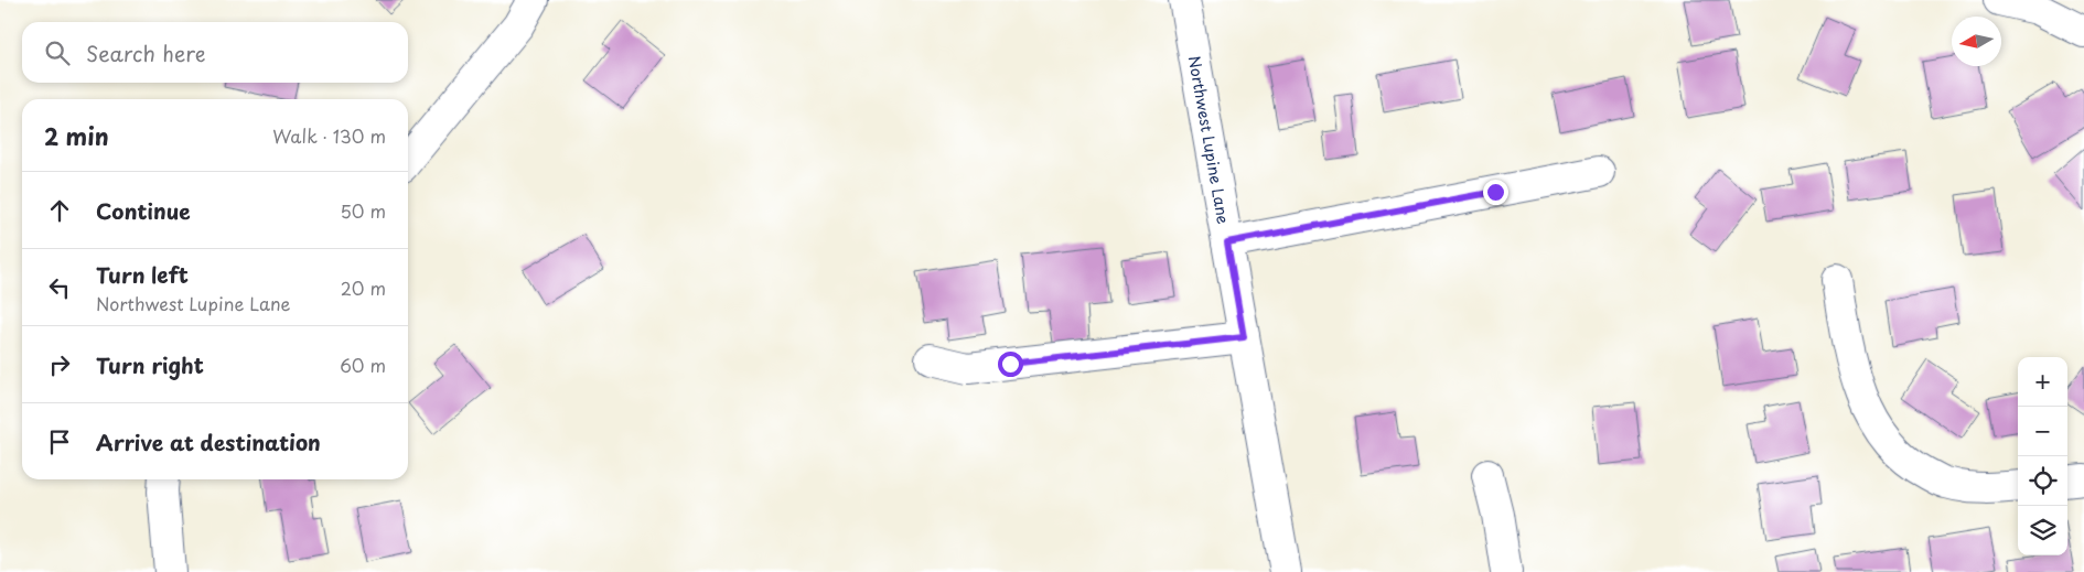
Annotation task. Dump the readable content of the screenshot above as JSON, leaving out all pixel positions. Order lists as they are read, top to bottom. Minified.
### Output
{"streets":{"street":["Northwest Lupine Lane"]},"north":"left","page":{"search":"Search here","heading":["2 min","Walk · 130 m"],"list":[["Continue","50 m"],["Turn left","Northwest Lupine Lane","20 m"],["Turn right","60 m"],"Arrive at destination"],"map_buttons":["+","−"]}}
